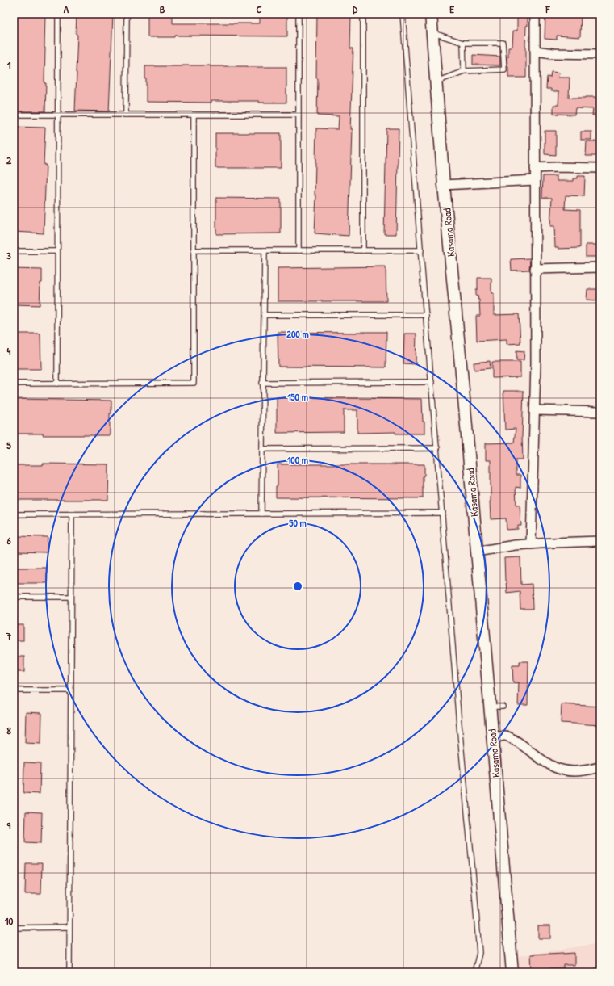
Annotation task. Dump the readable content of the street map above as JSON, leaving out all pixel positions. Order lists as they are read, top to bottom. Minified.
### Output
{"streets":{"street":["Kasama Road"]},"grid":{"columns":["A","B","C","D","E","F"],"rows":["1","2","3","4","5","6","7","8","9","10"]},"rings":["200 m","150 m","100 m","50 m"]}
